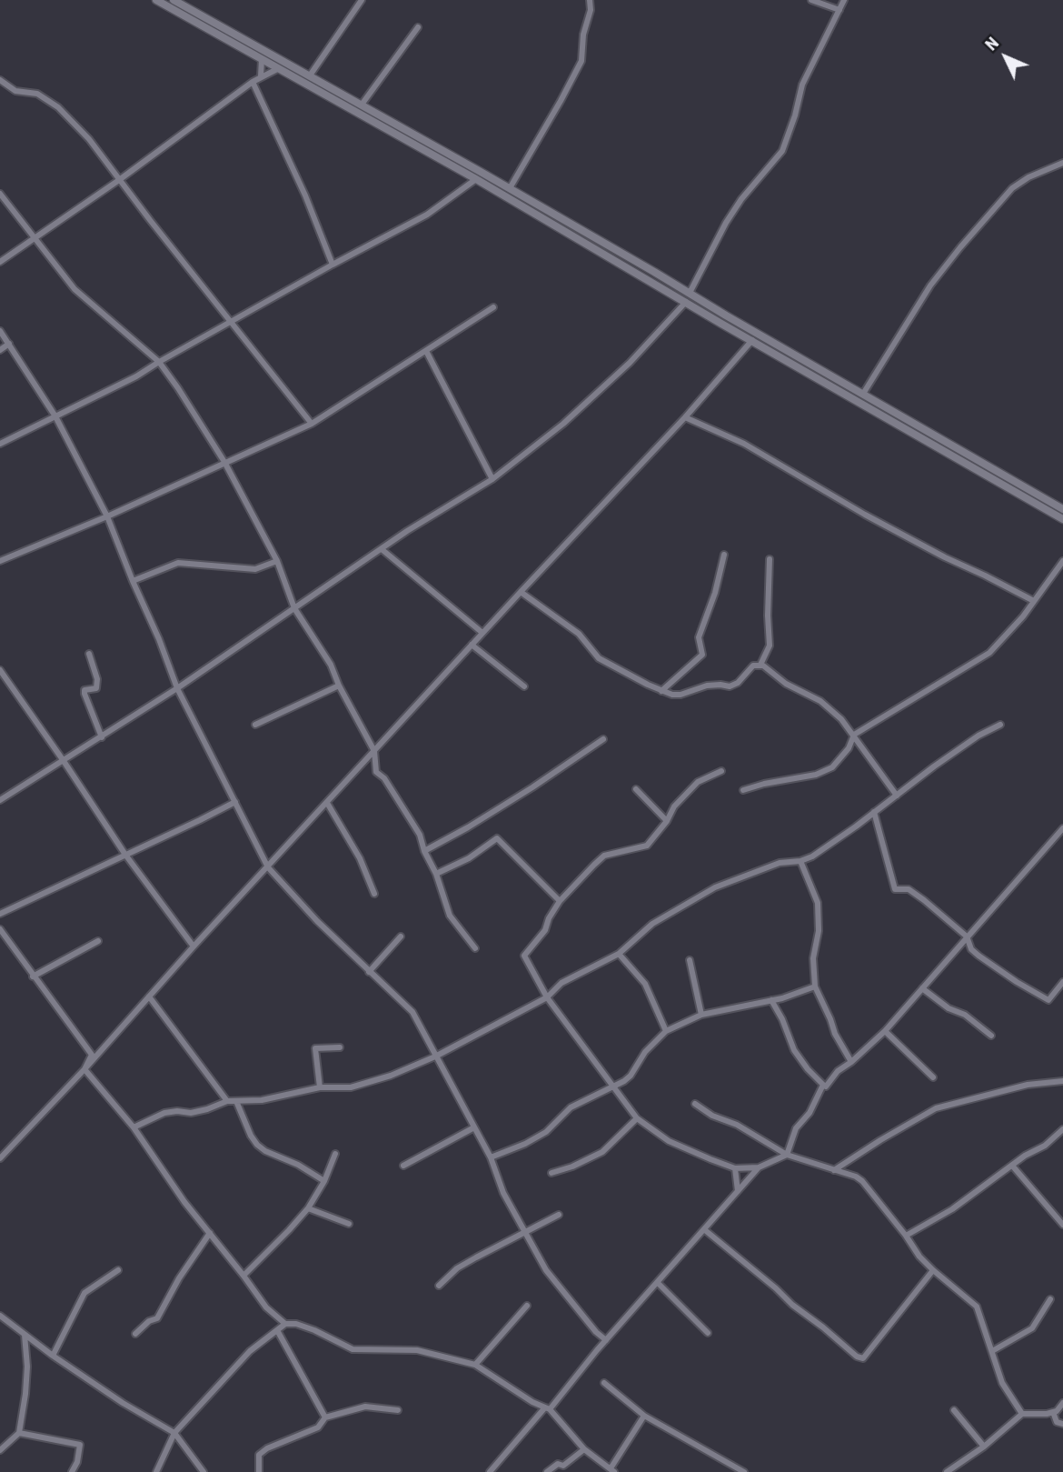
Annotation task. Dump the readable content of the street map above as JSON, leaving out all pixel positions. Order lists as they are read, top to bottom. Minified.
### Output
{"north":"top left"}
